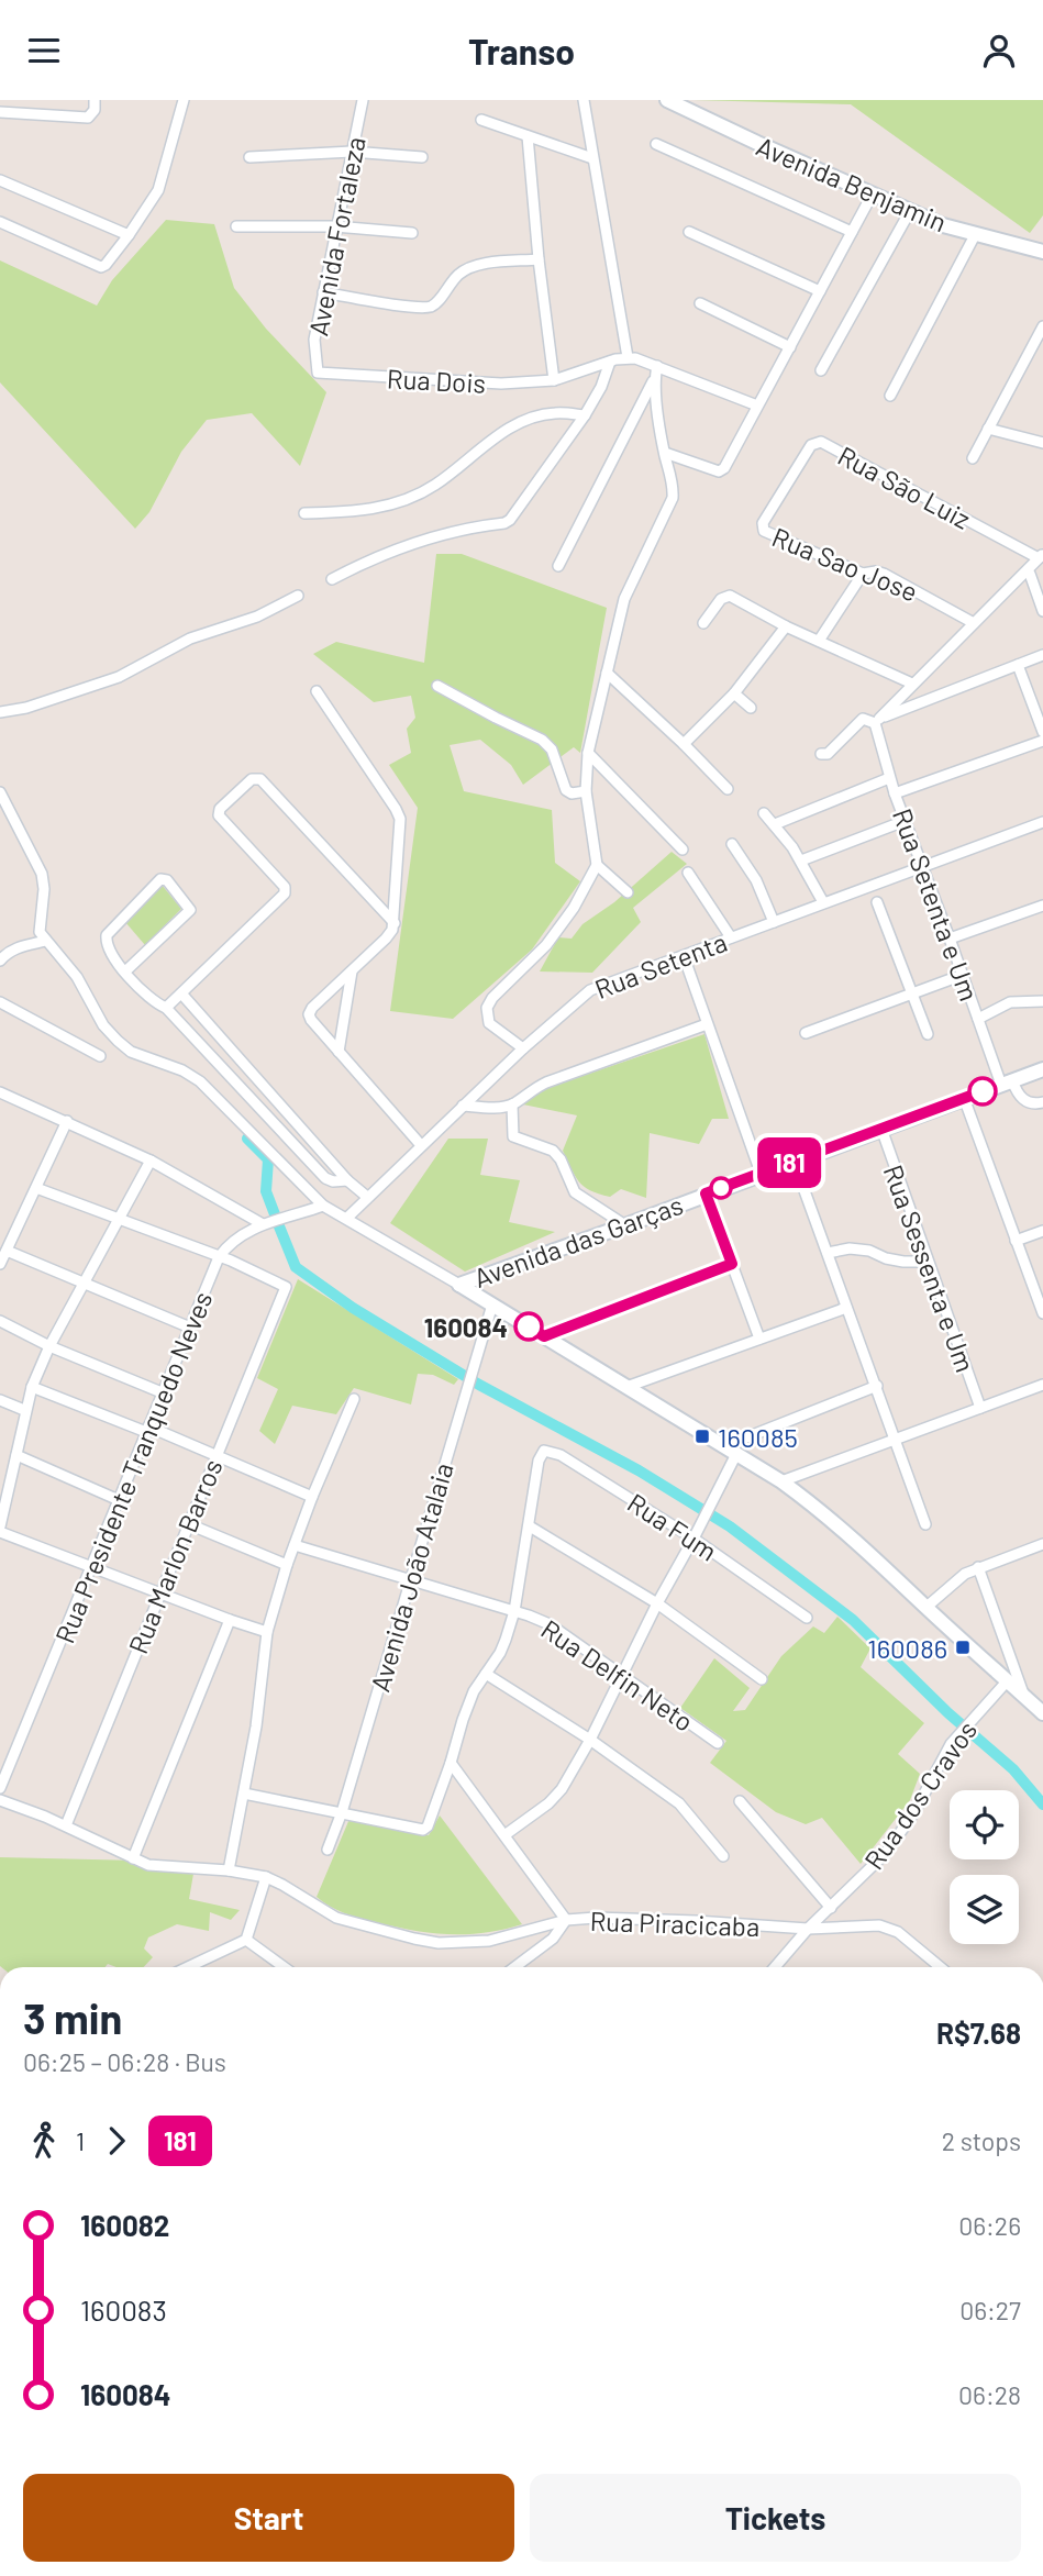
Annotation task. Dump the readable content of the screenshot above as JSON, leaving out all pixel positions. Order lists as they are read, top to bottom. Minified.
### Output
{"streets":{"main road":["Avenida Benjamin","Avenida das Garças"],"street":["Avenida Fortaleza","Rua Dois","Rua São Luiz","Rua Sao Jose","Rua Setenta e Um","Rua Setenta","Rua Sessenta e Um","Rua Presidente Tranquedo Neves","Rua Fum","Rua Marlon Barros","Avenida João Atalaia","Rua Delfin Neto","Rua dos Cravos","Rua Piracicaba"]},"crossings":[["Avenida Fortaleza","Rua Dois"],["Rua São Luiz","Rua Sao Jose"],["Rua Setenta e Um","Rua Setenta"],["Rua Setenta e Um","Avenida das Garças"],["Avenida das Garças","Rua Sessenta e Um"],["Rua Presidente Tranquedo Neves","Rua Marlon Barros"],["Rua Marlon Barros","Rua Piracicaba"],["Avenida João Atalaia","Rua Delfin Neto"],["Rua dos Cravos","Rua Piracicaba"]],"places":{"other":["160084"],"transit":["160085","160086"]},"lines":["bus line 181"],"page":{"header":"Transo","on_map":"181","heading":["3 min","06:25 – 06:28 · Bus","R$7.68"],"legs":["1","181","2 stops"],"list":[{"name":"160082","value":"06:26"},{"name":"160083","value":"06:27"},{"name":"160084","value":"06:28"}],"buttons":["Start","Tickets"]}}
